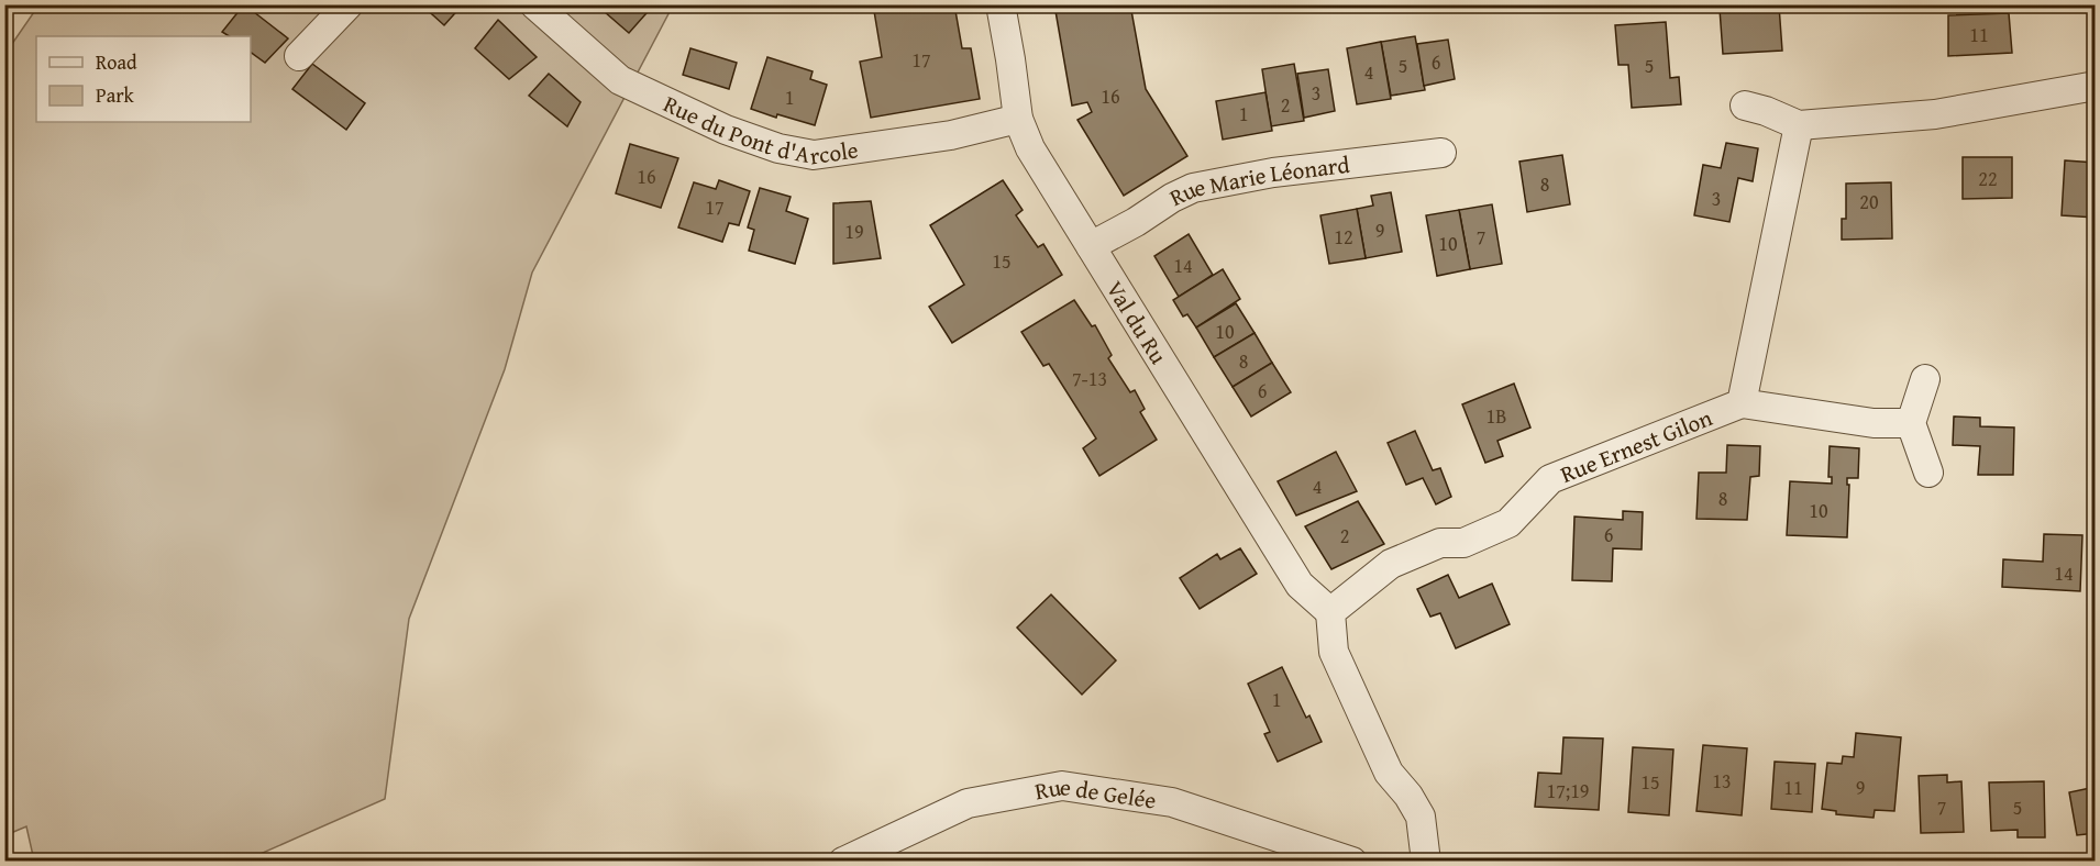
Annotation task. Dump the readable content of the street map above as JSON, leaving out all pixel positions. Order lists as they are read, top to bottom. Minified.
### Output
{"streets":{"street":["Rue du Pont d'Arcole","Rue Marie Léonard","Val du Ru","Rue Ernest Gilon","Rue de Gelée"]},"crossings":[["Rue du Pont d'Arcole","Val du Ru"],["Rue Marie Léonard","Val du Ru"],["Val du Ru","Rue Ernest Gilon"]],"house_numbers":["11","17","6","5","5","4","3","16","1","2","1","16","22","8","3","20","17","9","19","12","7","10","15","14","10","8","7-13","6","1B","4","8","10","6","2","14","1","13","15","11","9","17;19","7","5"],"legend":["Road","Park"]}
